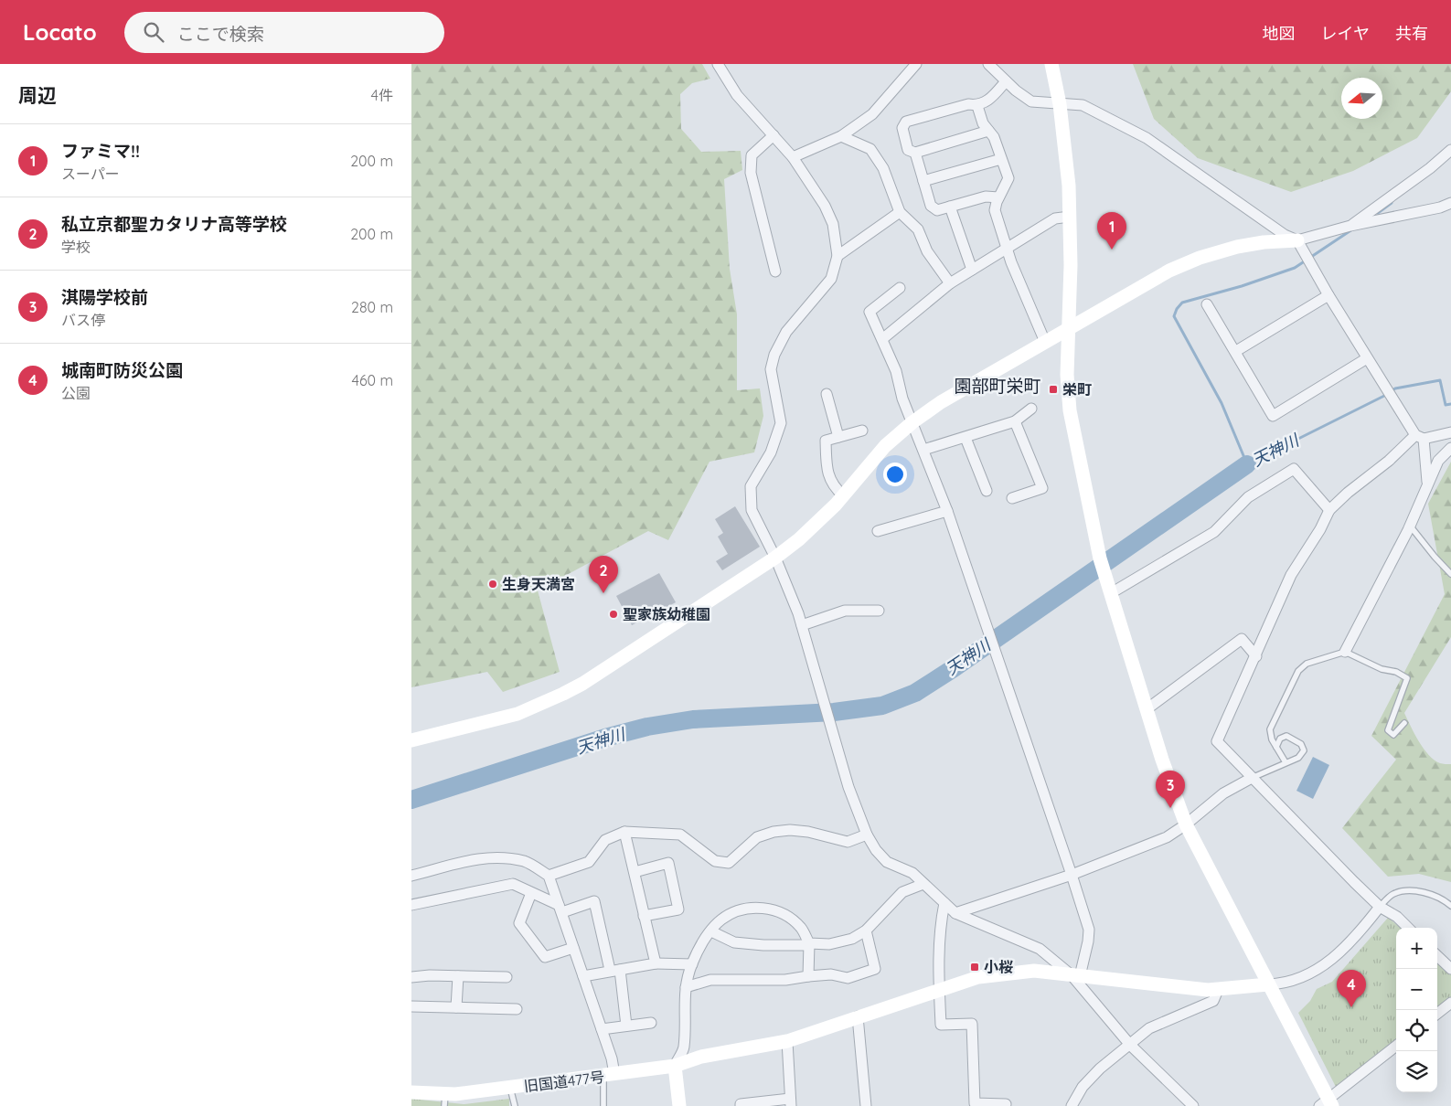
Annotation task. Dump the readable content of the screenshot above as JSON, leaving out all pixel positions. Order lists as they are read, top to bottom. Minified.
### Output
{"streets":{"street":["旧国道477号"]},"districts":["園部町栄町"],"water":["天神川"],"places":{"transit":["栄町","小桜"],"other":["生身天満宮","聖家族幼稚園"]},"north":"left","page":{"header":"Locato","search":"ここで検索","nav":["地図","レイヤ","共有"],"heading":["周辺","4件"],"list":[{"mark":"1","name":"ファミマ!!","note":"スーパー","value":"200 m"},{"mark":"2","name":"私立京都聖カタリナ高等学校","note":"学校","value":"200 m"},{"mark":"3","name":"淇陽学校前","note":"バス停","value":"280 m"},{"mark":"4","name":"城南町防災公園","note":"公園","value":"460 m"}],"pins":["1","2","3","4"],"map_buttons":["+","−"]}}
